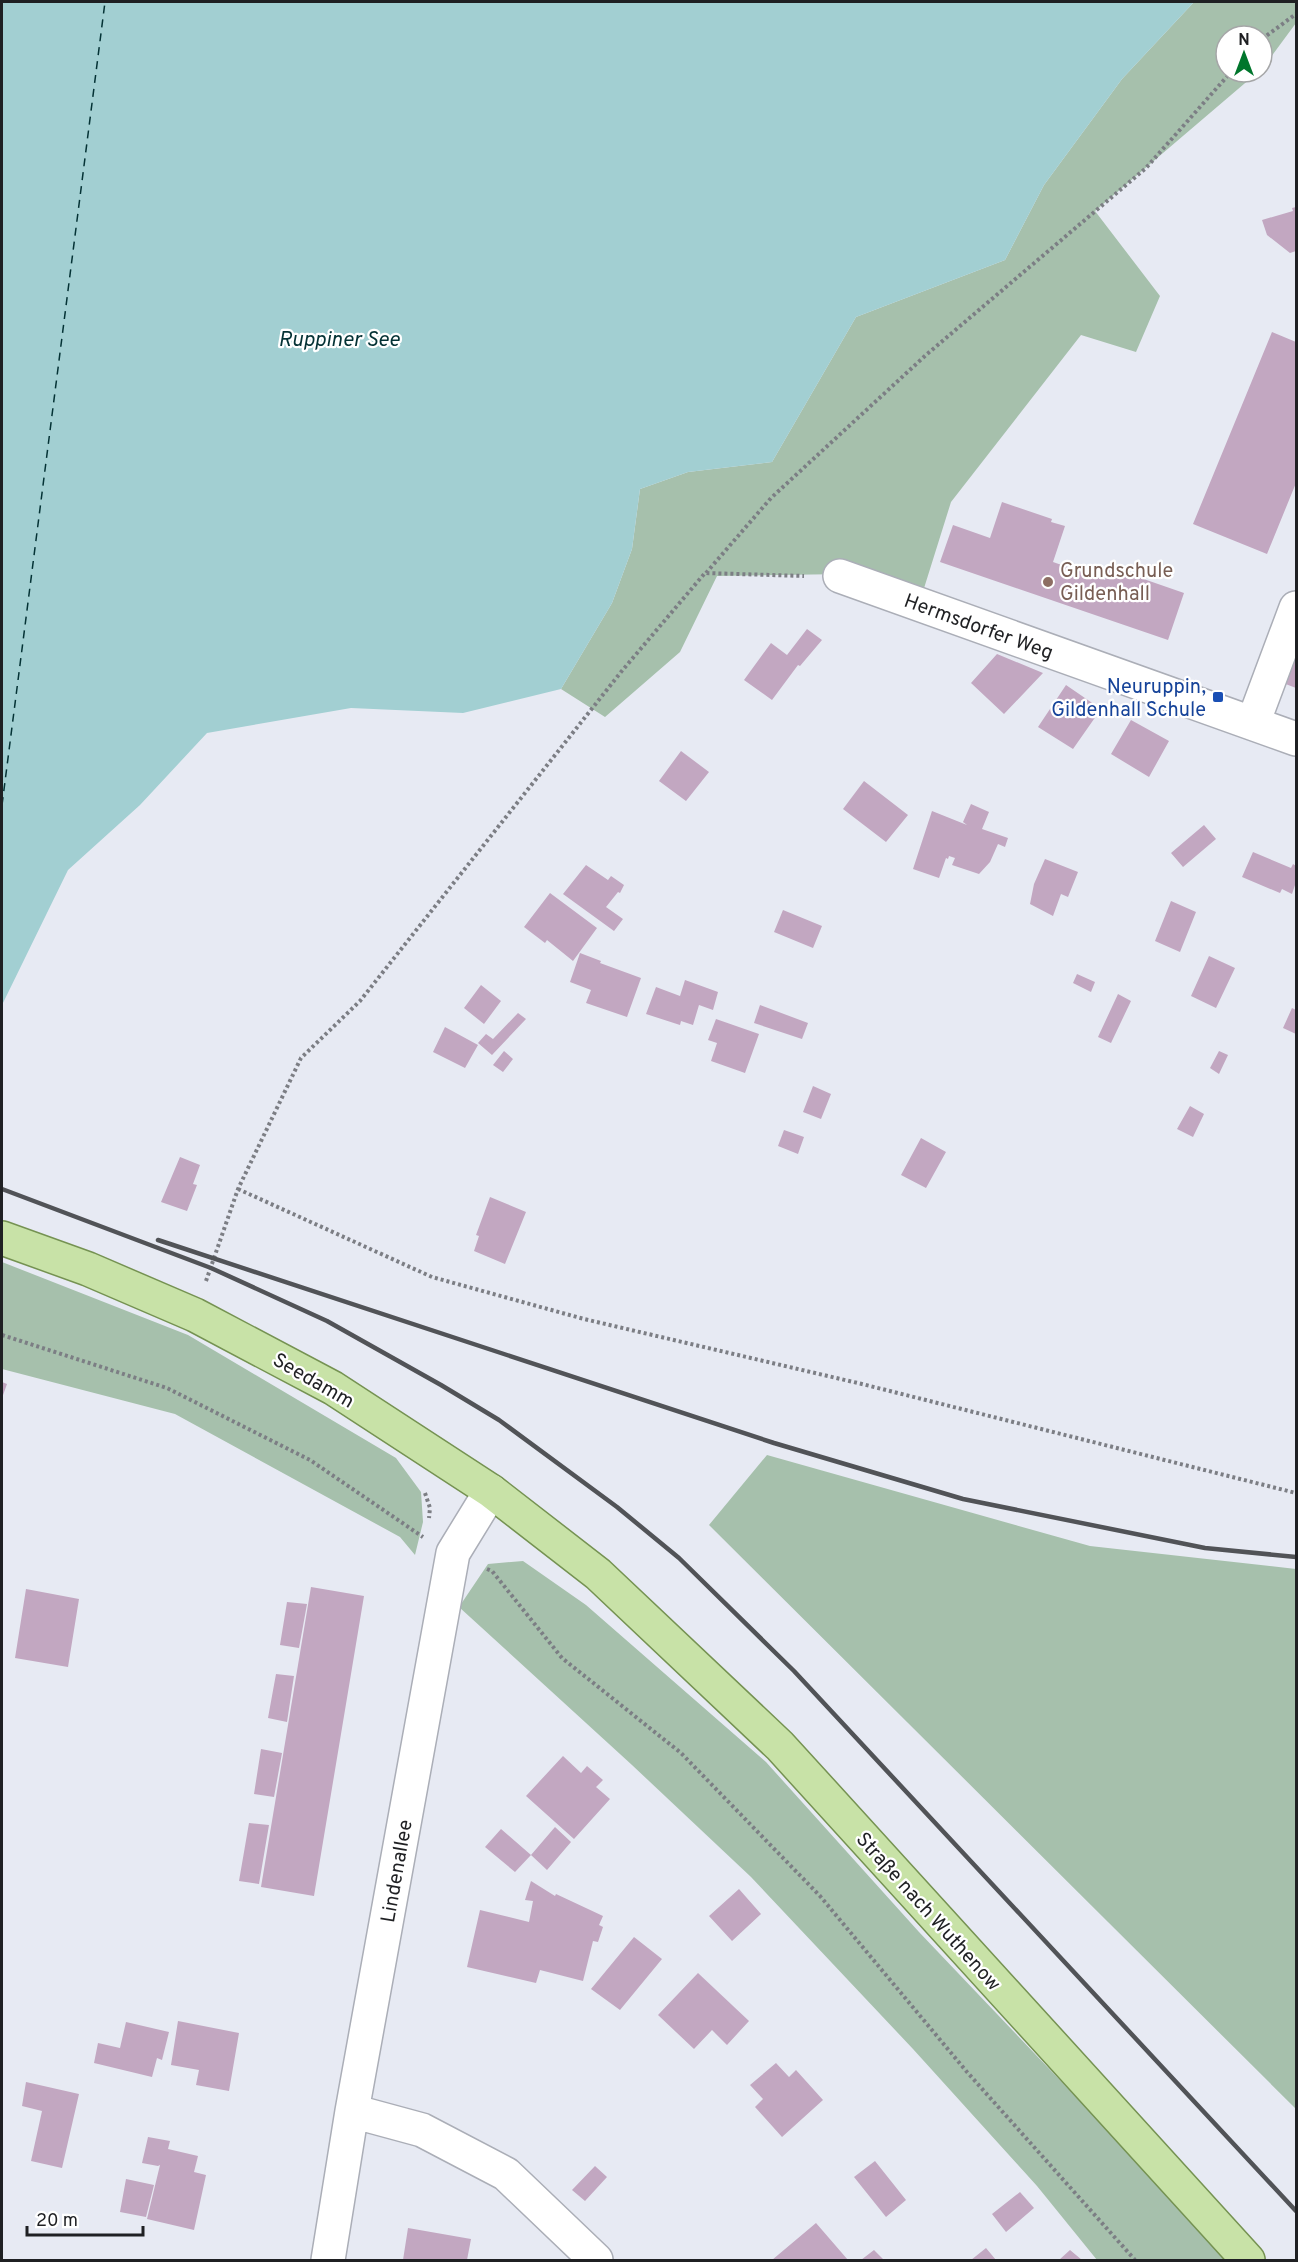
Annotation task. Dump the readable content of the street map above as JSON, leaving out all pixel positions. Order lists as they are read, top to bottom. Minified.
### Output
{"streets":{"main road":["Seedamm","Straße nach Wuthenow"],"street":["Hermsdorfer Weg","Lindenallee"]},"crossings":[["Seedamm","Lindenallee"],["Seedamm","Straße nach Wuthenow"]],"water":["Ruppiner See"],"places":{"other":["Grundschule Gildenhall"],"transit":["Neuruppin, Gildenhall Schule"]},"scale_bar":"20 m","north":"top"}
